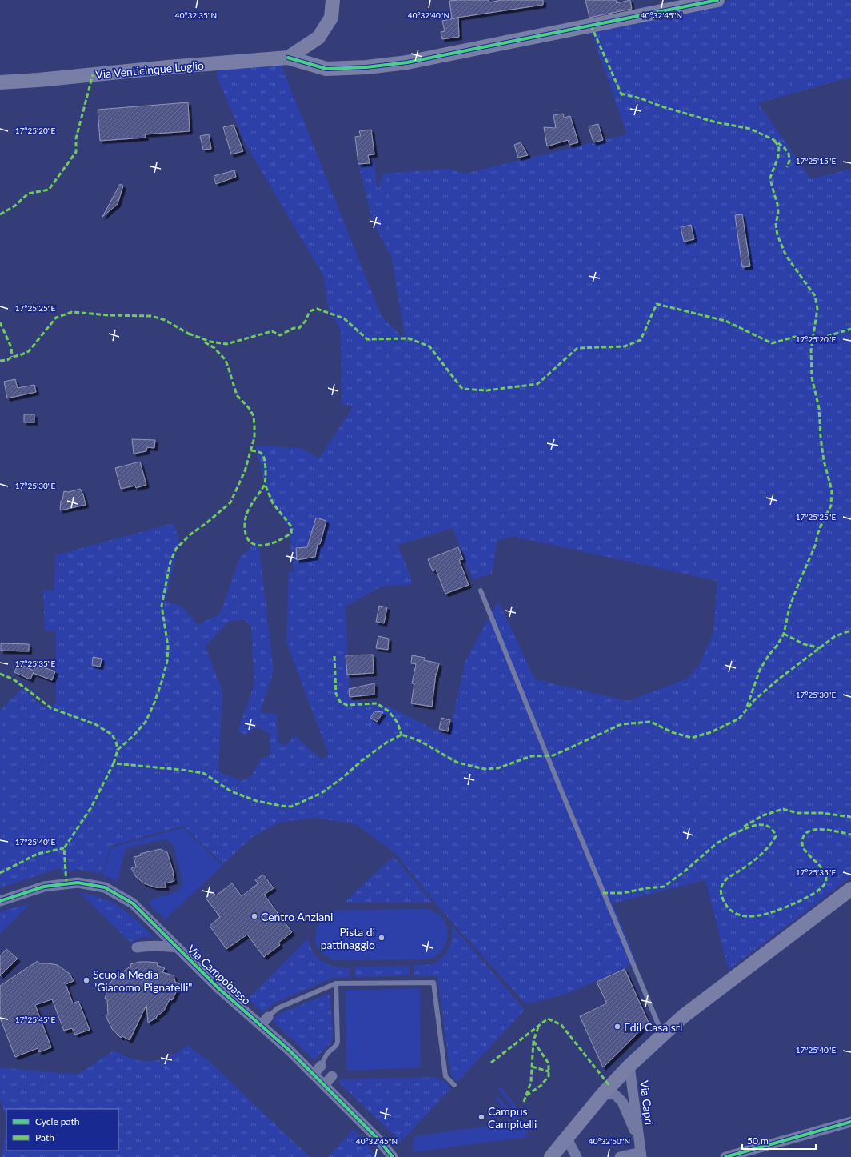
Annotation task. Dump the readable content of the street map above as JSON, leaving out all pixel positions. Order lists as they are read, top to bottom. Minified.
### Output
{"streets":{"street":["Via Venticinque Luglio","Via Campobasso","Via Capri"]},"places":["Centro Anziani","Pista di pattinaggio","Scuola Media \"Giacomo Pignatelli\"","Edil Casa srl","Campus Campitelli"],"legend":["Cycle path","Path"],"scale_bar":"50 m","coordinates":["40°32'35\"N","40°32'40\"N","40°32'45\"N","17°25'20\"E","17°25'15\"E","17°25'25\"E","17°25'30\"E","17°25'35\"E","17°25'40\"E","17°25'45\"E","40°32'50\"N"]}
